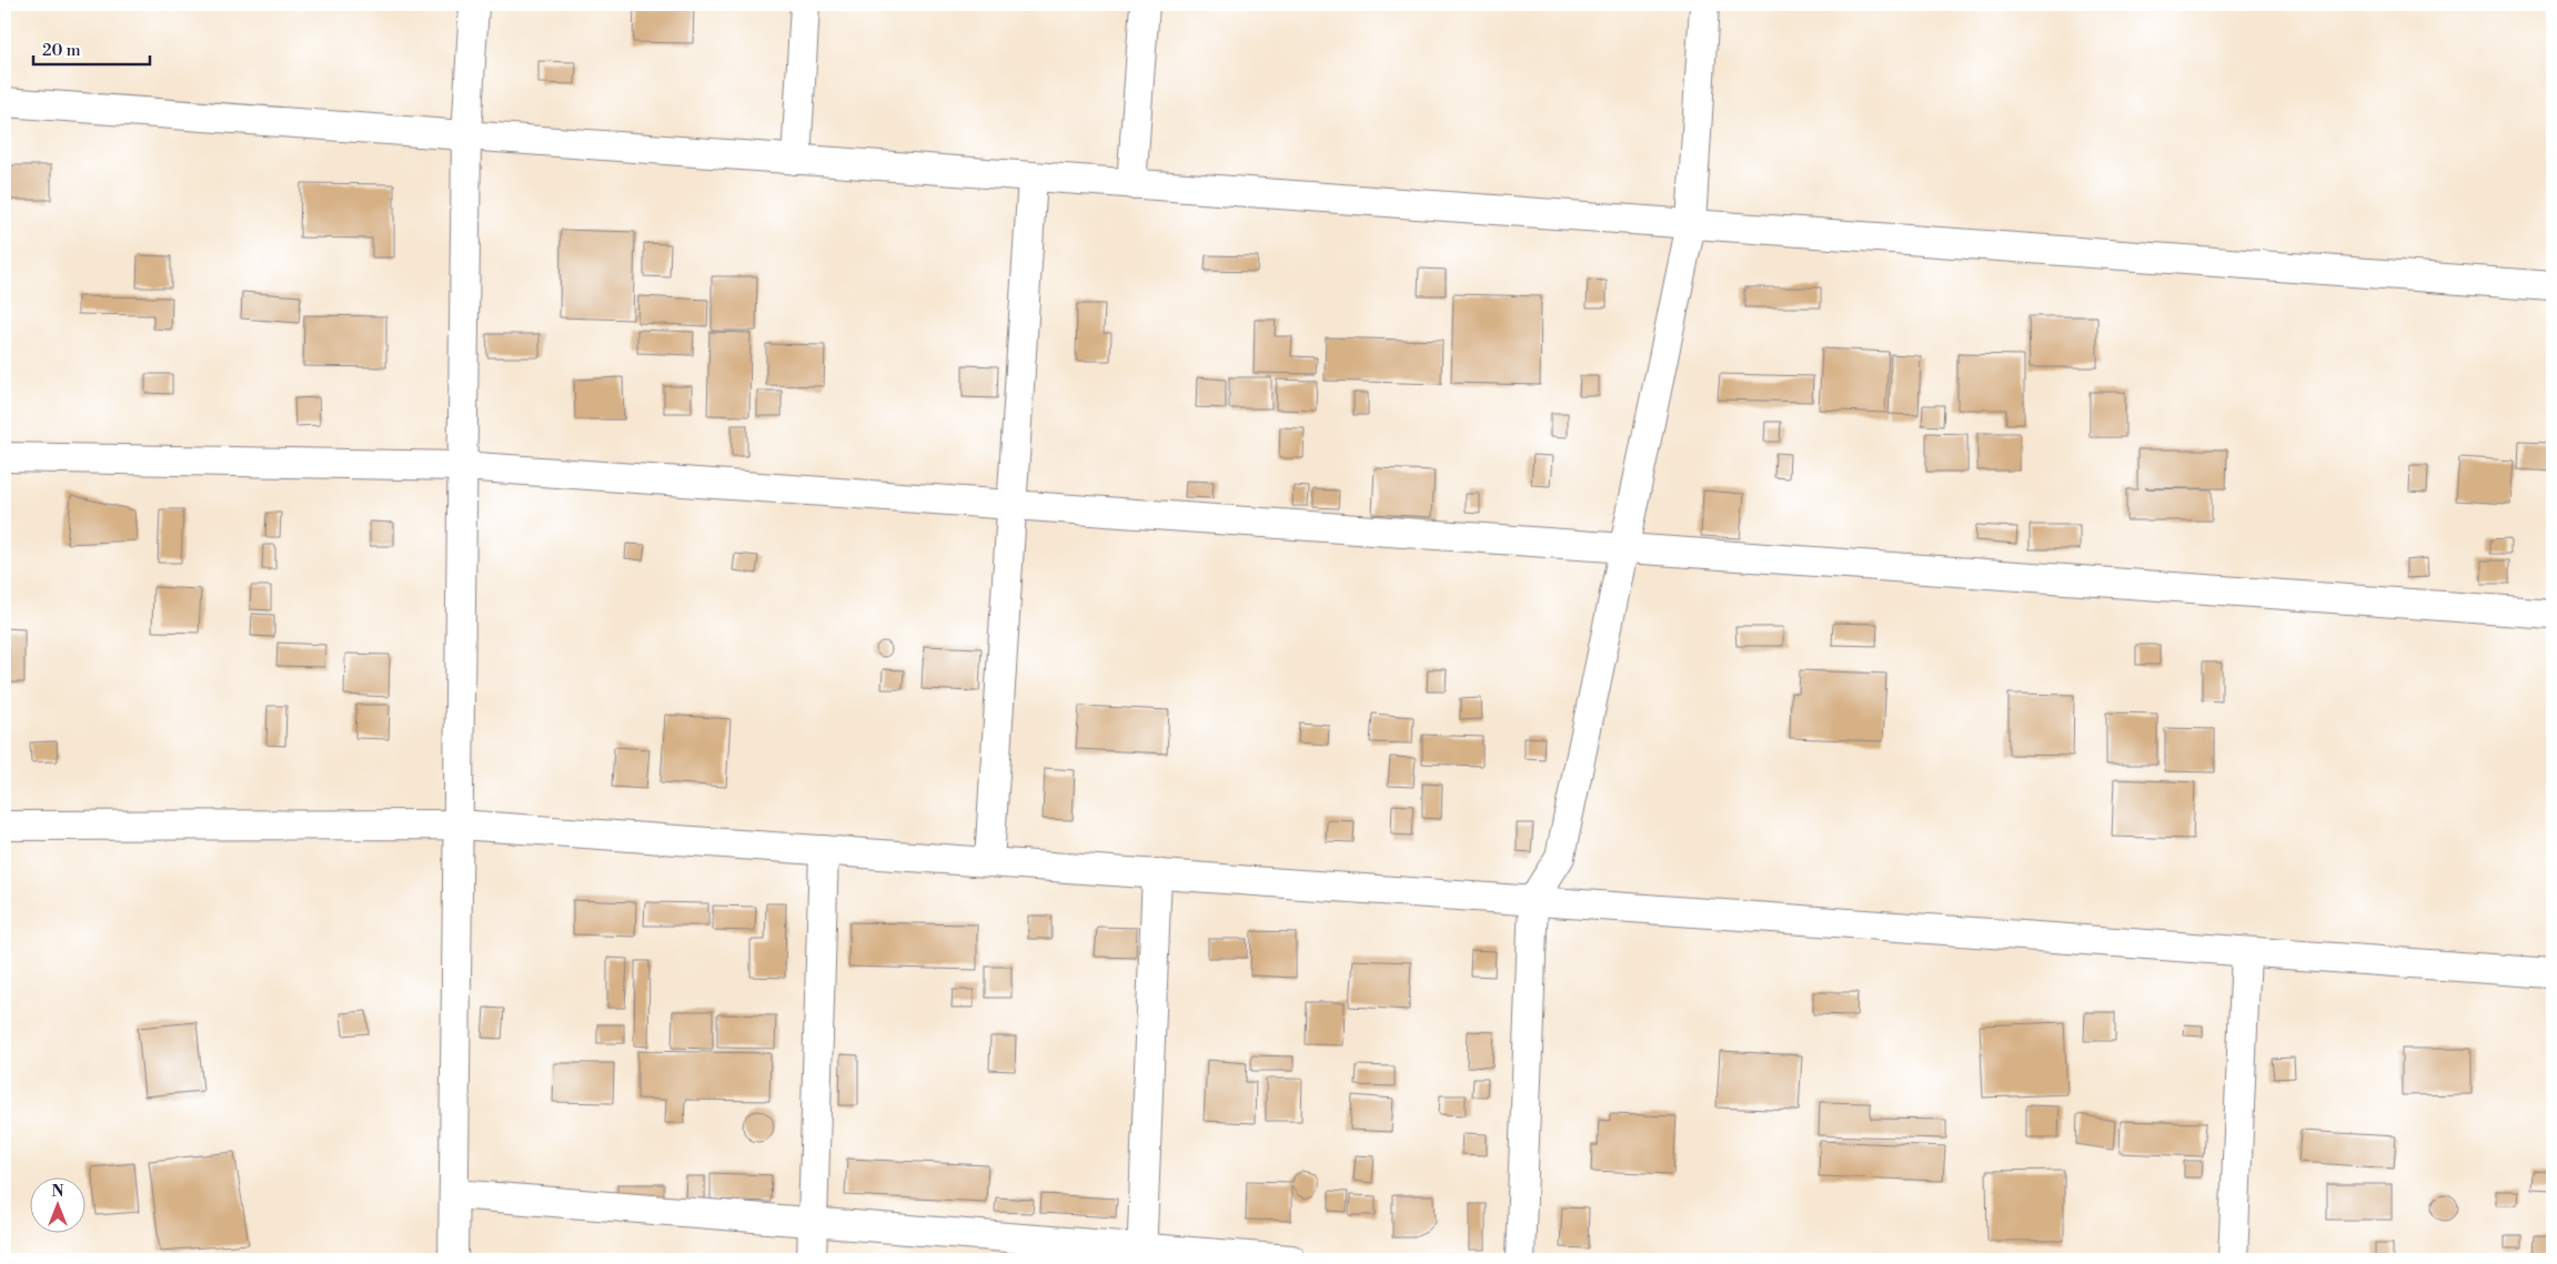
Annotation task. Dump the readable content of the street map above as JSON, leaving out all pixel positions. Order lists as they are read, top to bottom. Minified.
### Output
{"scale_bar":"20 m","north":"top"}
